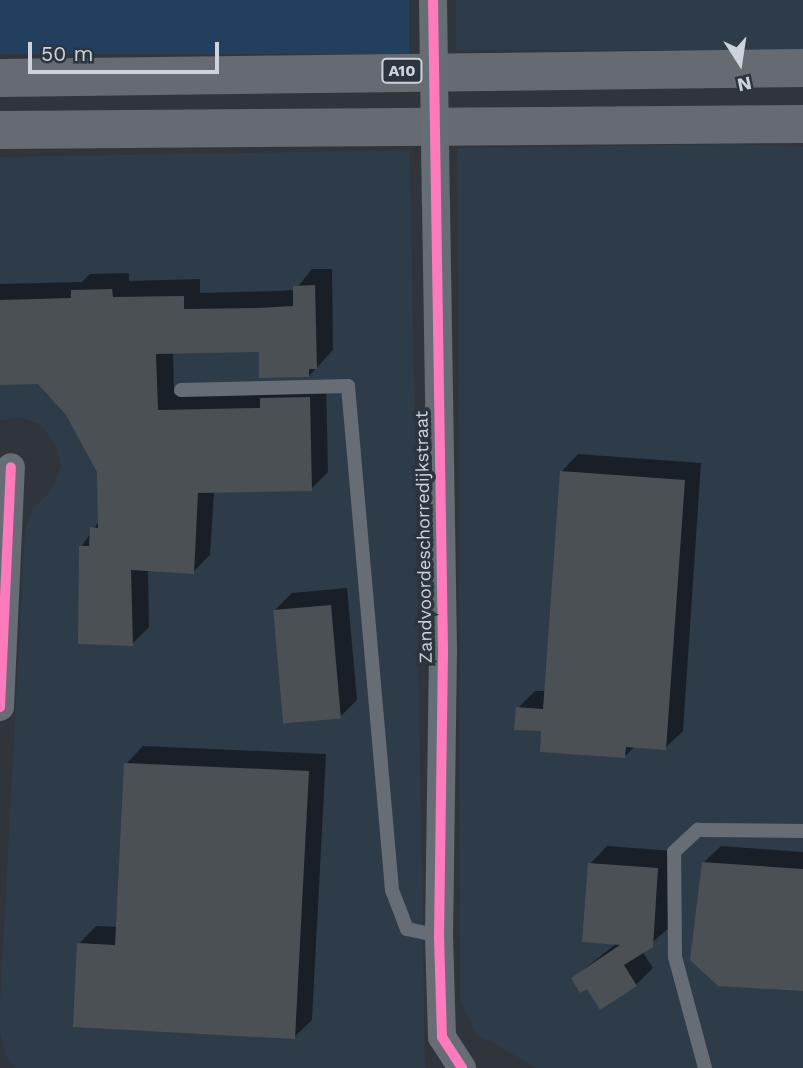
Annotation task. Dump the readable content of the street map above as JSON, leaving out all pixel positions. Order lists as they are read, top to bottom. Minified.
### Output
{"streets":{"highway":["A10"],"street":["Zandvoordeschorredijkstraat"]},"scale_bar":"50 m","north":"bottom"}
